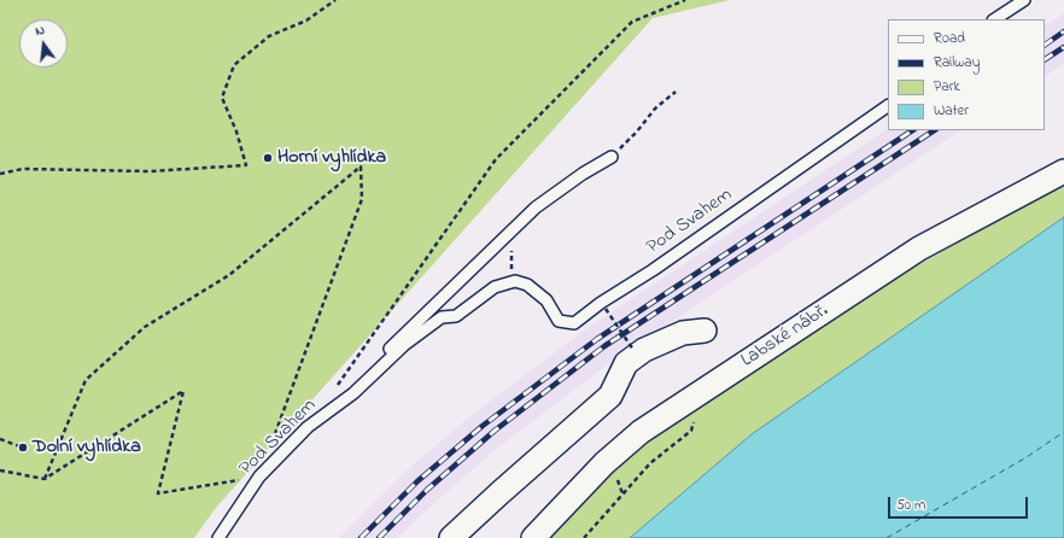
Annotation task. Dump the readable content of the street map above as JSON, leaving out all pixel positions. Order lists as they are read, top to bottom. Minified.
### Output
{"streets":{"street":["Labské nábř."],"lane":["Pod Svahem"]},"places":["Horní vyhlídka","Dolní vyhlídka"],"legend":["Road","Railway","Park","Water"],"scale_bar":"50 m","north":"top"}
